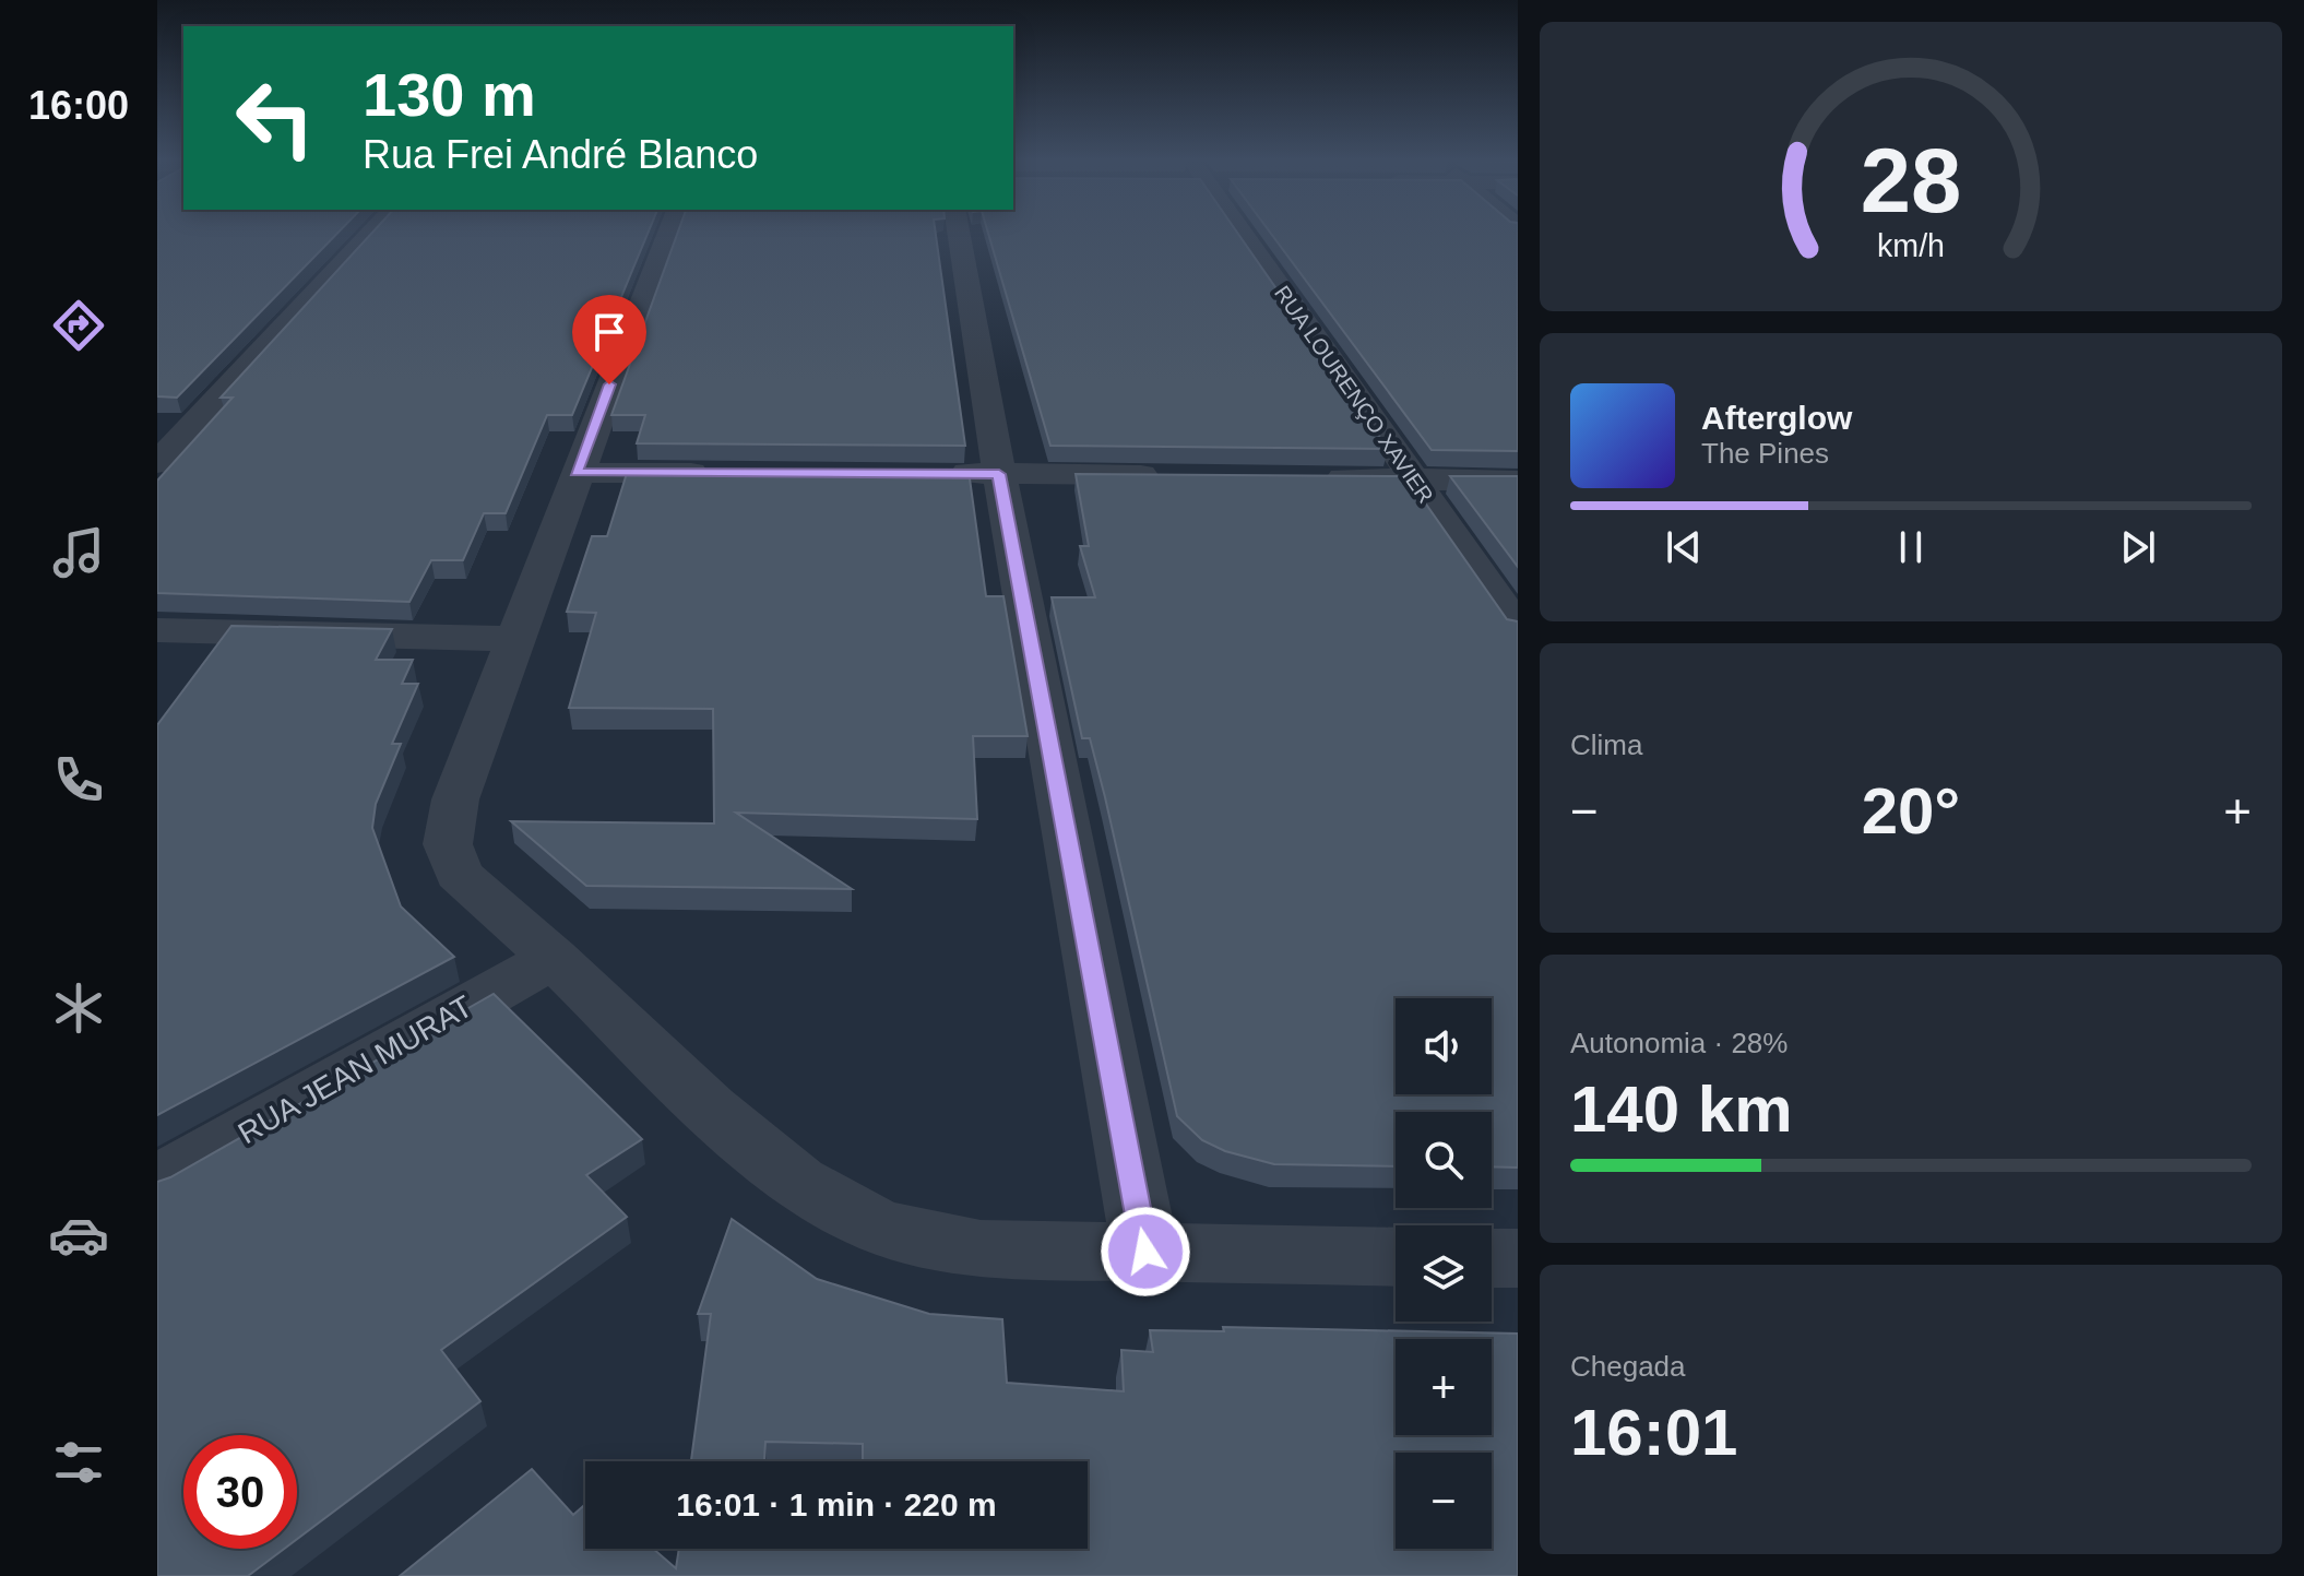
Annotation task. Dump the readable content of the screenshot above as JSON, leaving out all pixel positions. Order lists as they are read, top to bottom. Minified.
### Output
{"streets":{"street":["RUA LOURENÇO XAVIER","RUA JEAN MURAT"]},"page":{"tabs":"16:00","turn":["130 m","Rua Frei André Blanco"],"song":["Afterglow","The Pines"],"tile":["Clima",["Autonomia · 28%","140 km"],["Chegada","16:01"]],"heat":["−","20°","+"],"map_buttons":["+","−"],"limit":"30","trip":"16:01 · 1 min · 220 m","gauge":["28","km/h"]}}
